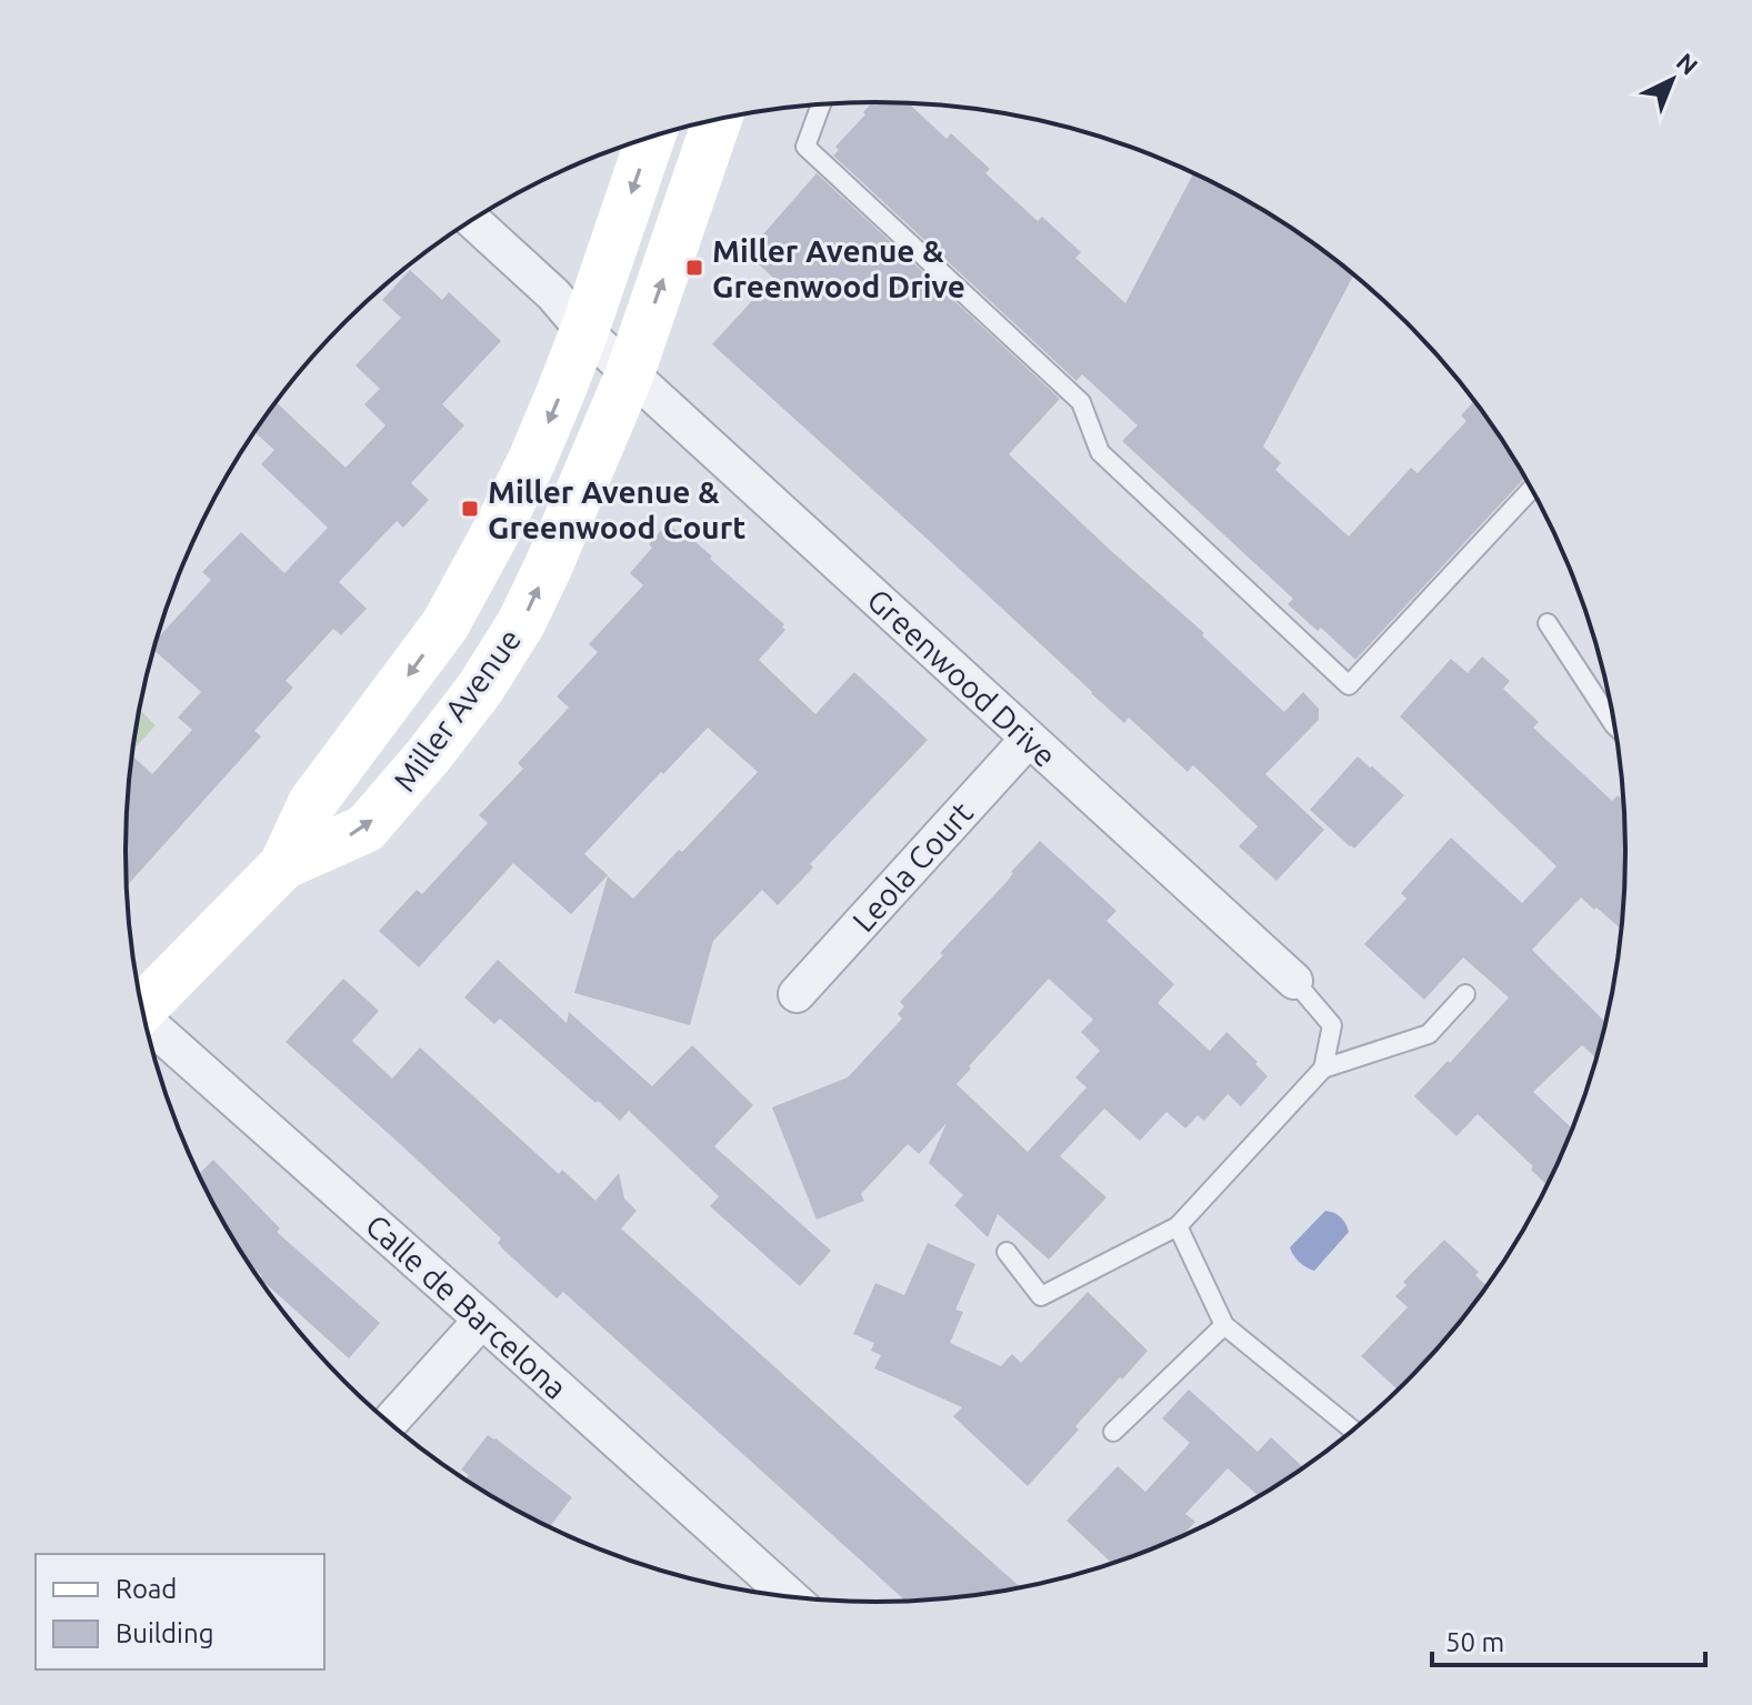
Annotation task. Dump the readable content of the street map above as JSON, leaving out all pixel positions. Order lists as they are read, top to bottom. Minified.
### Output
{"streets":{"main road":["Miller Avenue"],"street":["Greenwood Drive","Leola Court","Calle de Barcelona"]},"crossings":[["Greenwood Drive","Miller Avenue"],["Greenwood Drive","Leola Court"]],"places":{"transit":["Miller Avenue & Greenwood Drive","Miller Avenue & Greenwood Court"]},"legend":["Road","Building"],"scale_bar":"50 m","north":"top right"}
